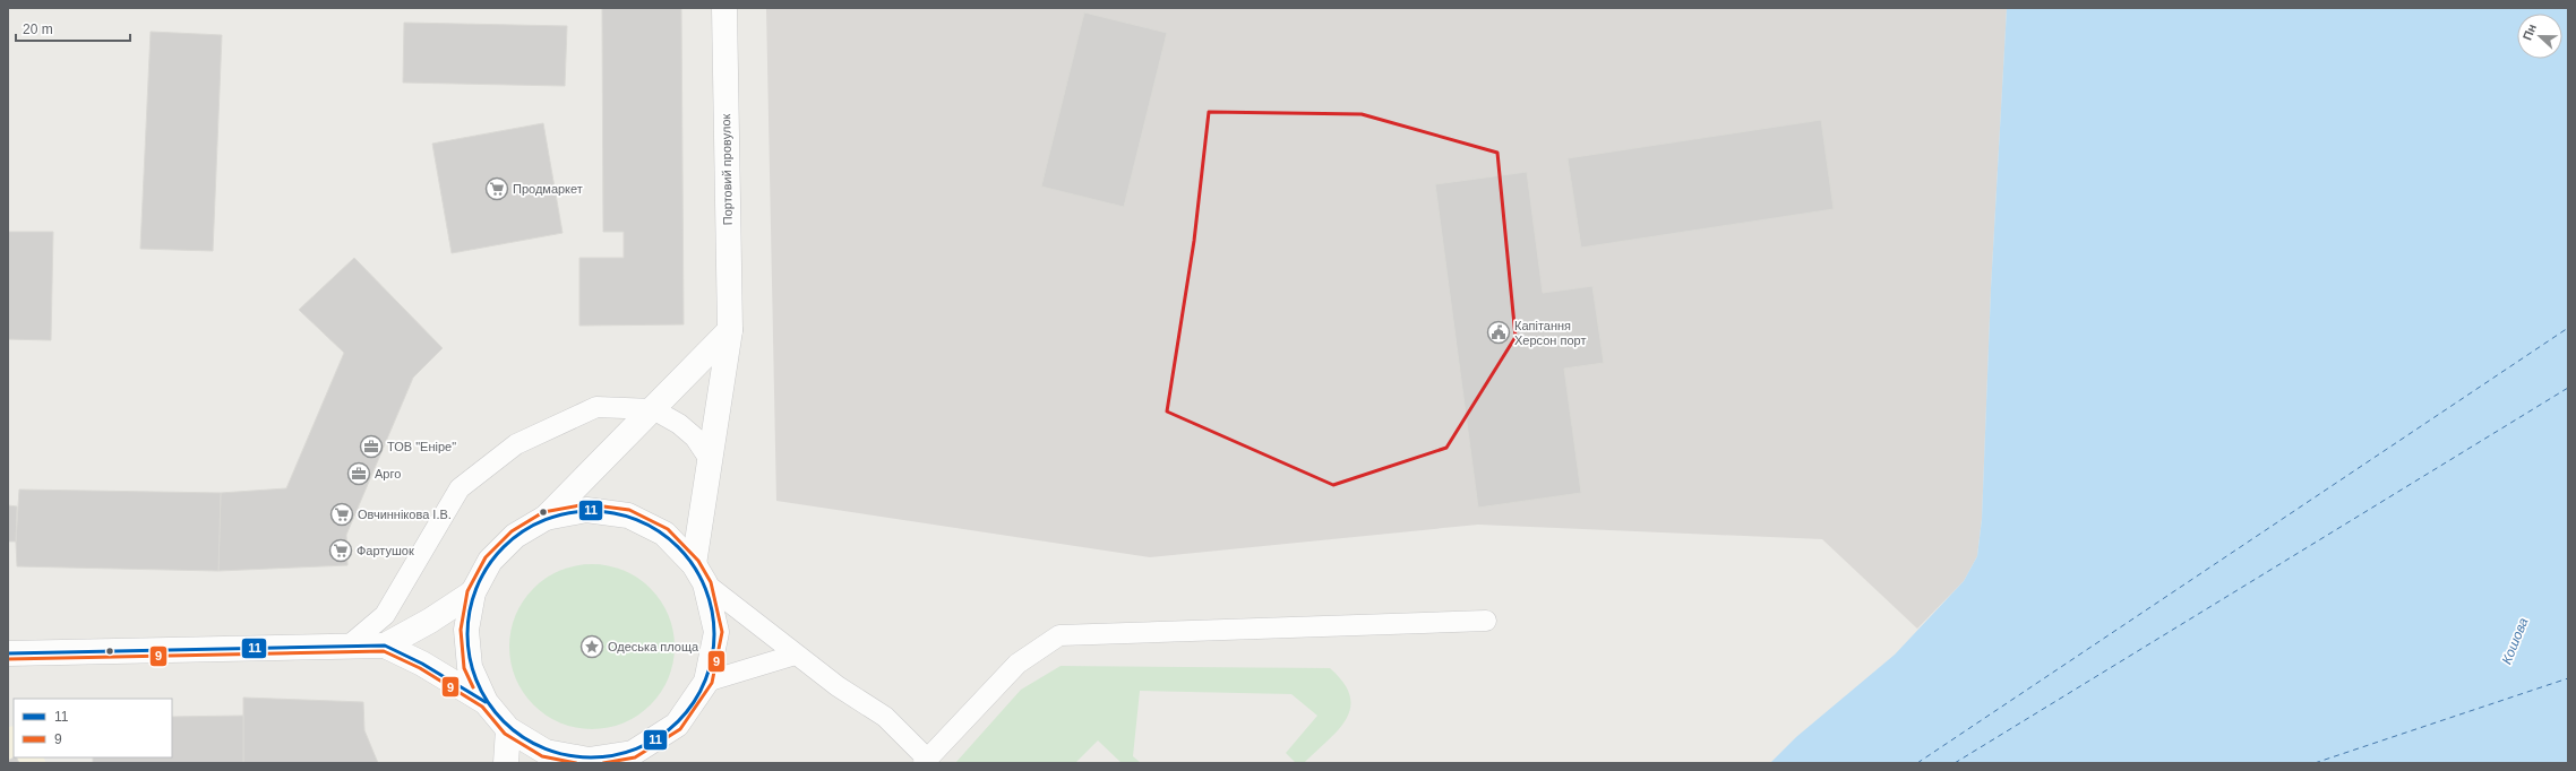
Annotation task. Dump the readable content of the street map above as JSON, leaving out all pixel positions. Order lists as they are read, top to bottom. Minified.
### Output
{"streets":{"street":["Портовий провулок"]},"water":["Кошова"],"places":{"supermarket":["Продмаркет","Овчиннікова І.В.","Фартушок"],"public building":["Капітання Херсон порт"],"office":["ТОВ \"Еніре\"","Арго"],"place":["Одеська площа"]},"lines":["transit line 9","transit line 11"],"legend":["11","9"],"scale_bar":"20 m","north":"left"}
